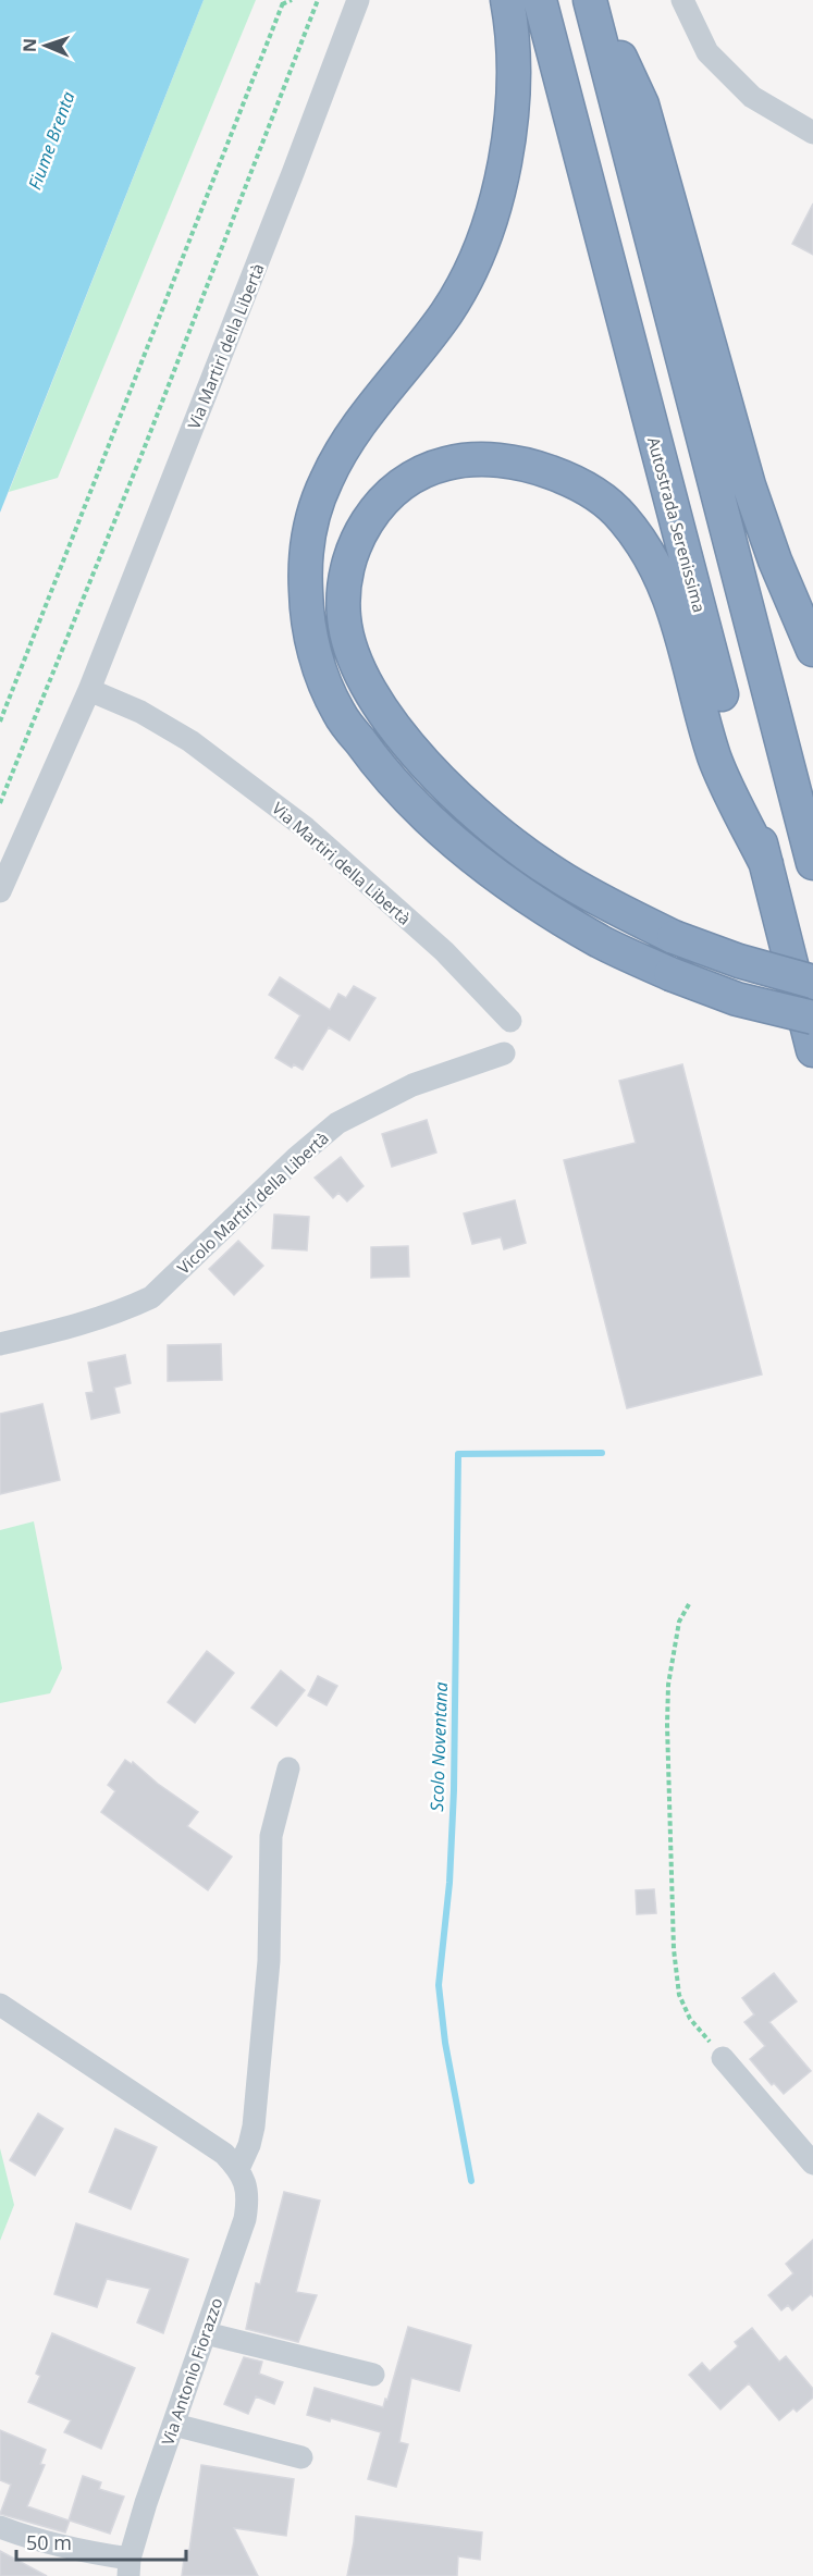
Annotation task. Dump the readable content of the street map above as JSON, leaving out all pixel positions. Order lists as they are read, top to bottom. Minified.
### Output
{"streets":{"highway":["Autostrada Serenissima"],"street":["Via Martiri della Libertà","Vicolo Martiri della Libertà","Via Antonio Fiorazzo"]},"water":["Fiume Brenta","Scolo Noventana"],"scale_bar":"50 m","north":"left"}
